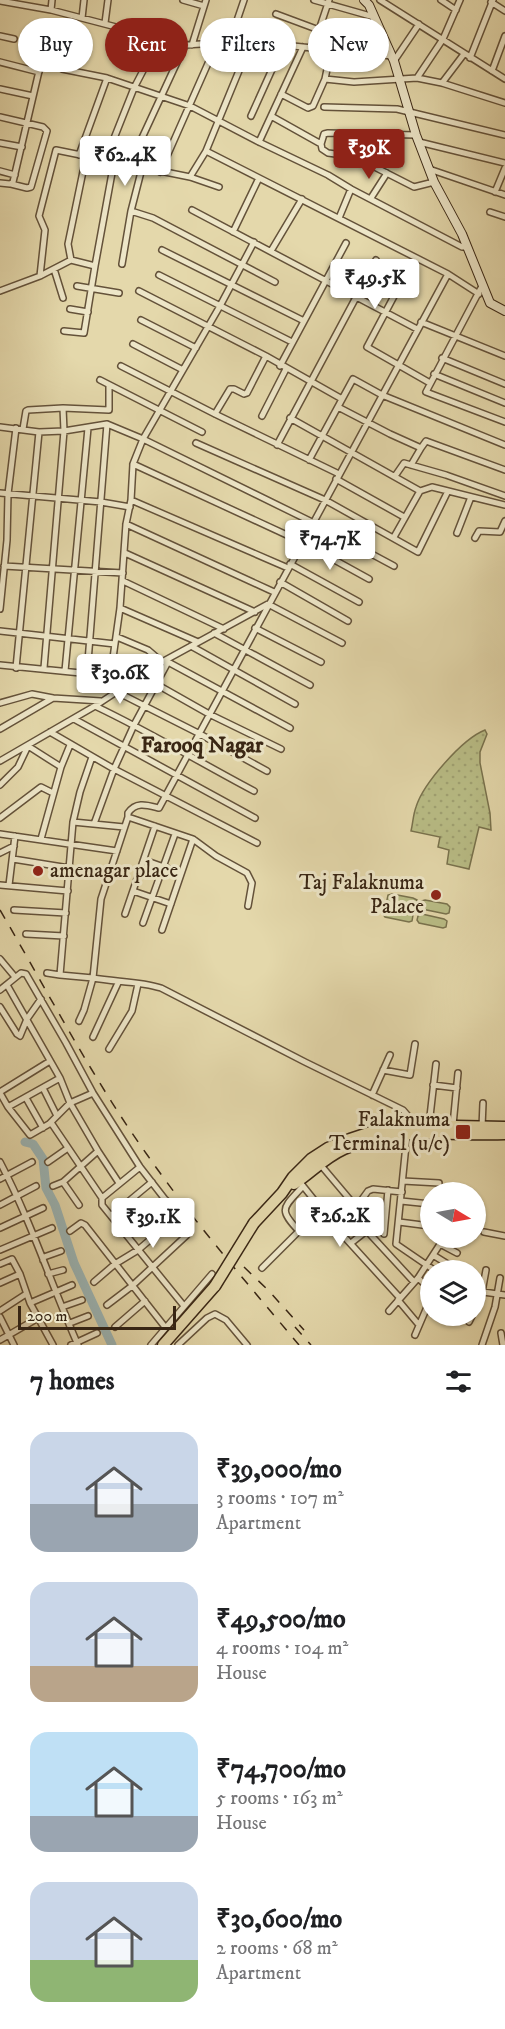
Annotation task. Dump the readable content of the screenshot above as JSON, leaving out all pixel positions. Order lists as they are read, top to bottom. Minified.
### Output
{"districts":["Farooq Nagar"],"places":{"other":["amenagar place","Taj Falaknuma Palace"],"transit":["Falaknuma Terminal (u/c)"]},"scale_bar":"200 m","north":"right","page":{"chip":["Buy","Rent","Filters","New"],"price":["₹39K","₹62.4K","₹49.5K","₹74.7K","₹30.6K","₹26.2K","₹39.1K"],"scale":"200 m","heading":"7 homes","list":[{"name":"₹39,000/mo","note":"3 rooms · 107 m² · Apartment"},{"name":"₹49,500/mo","note":"4 rooms · 104 m² · House"},{"name":"₹74,700/mo","note":"5 rooms · 163 m² · House"},{"name":"₹30,600/mo","note":"2 rooms · 68 m² · Apartment"}]}}
